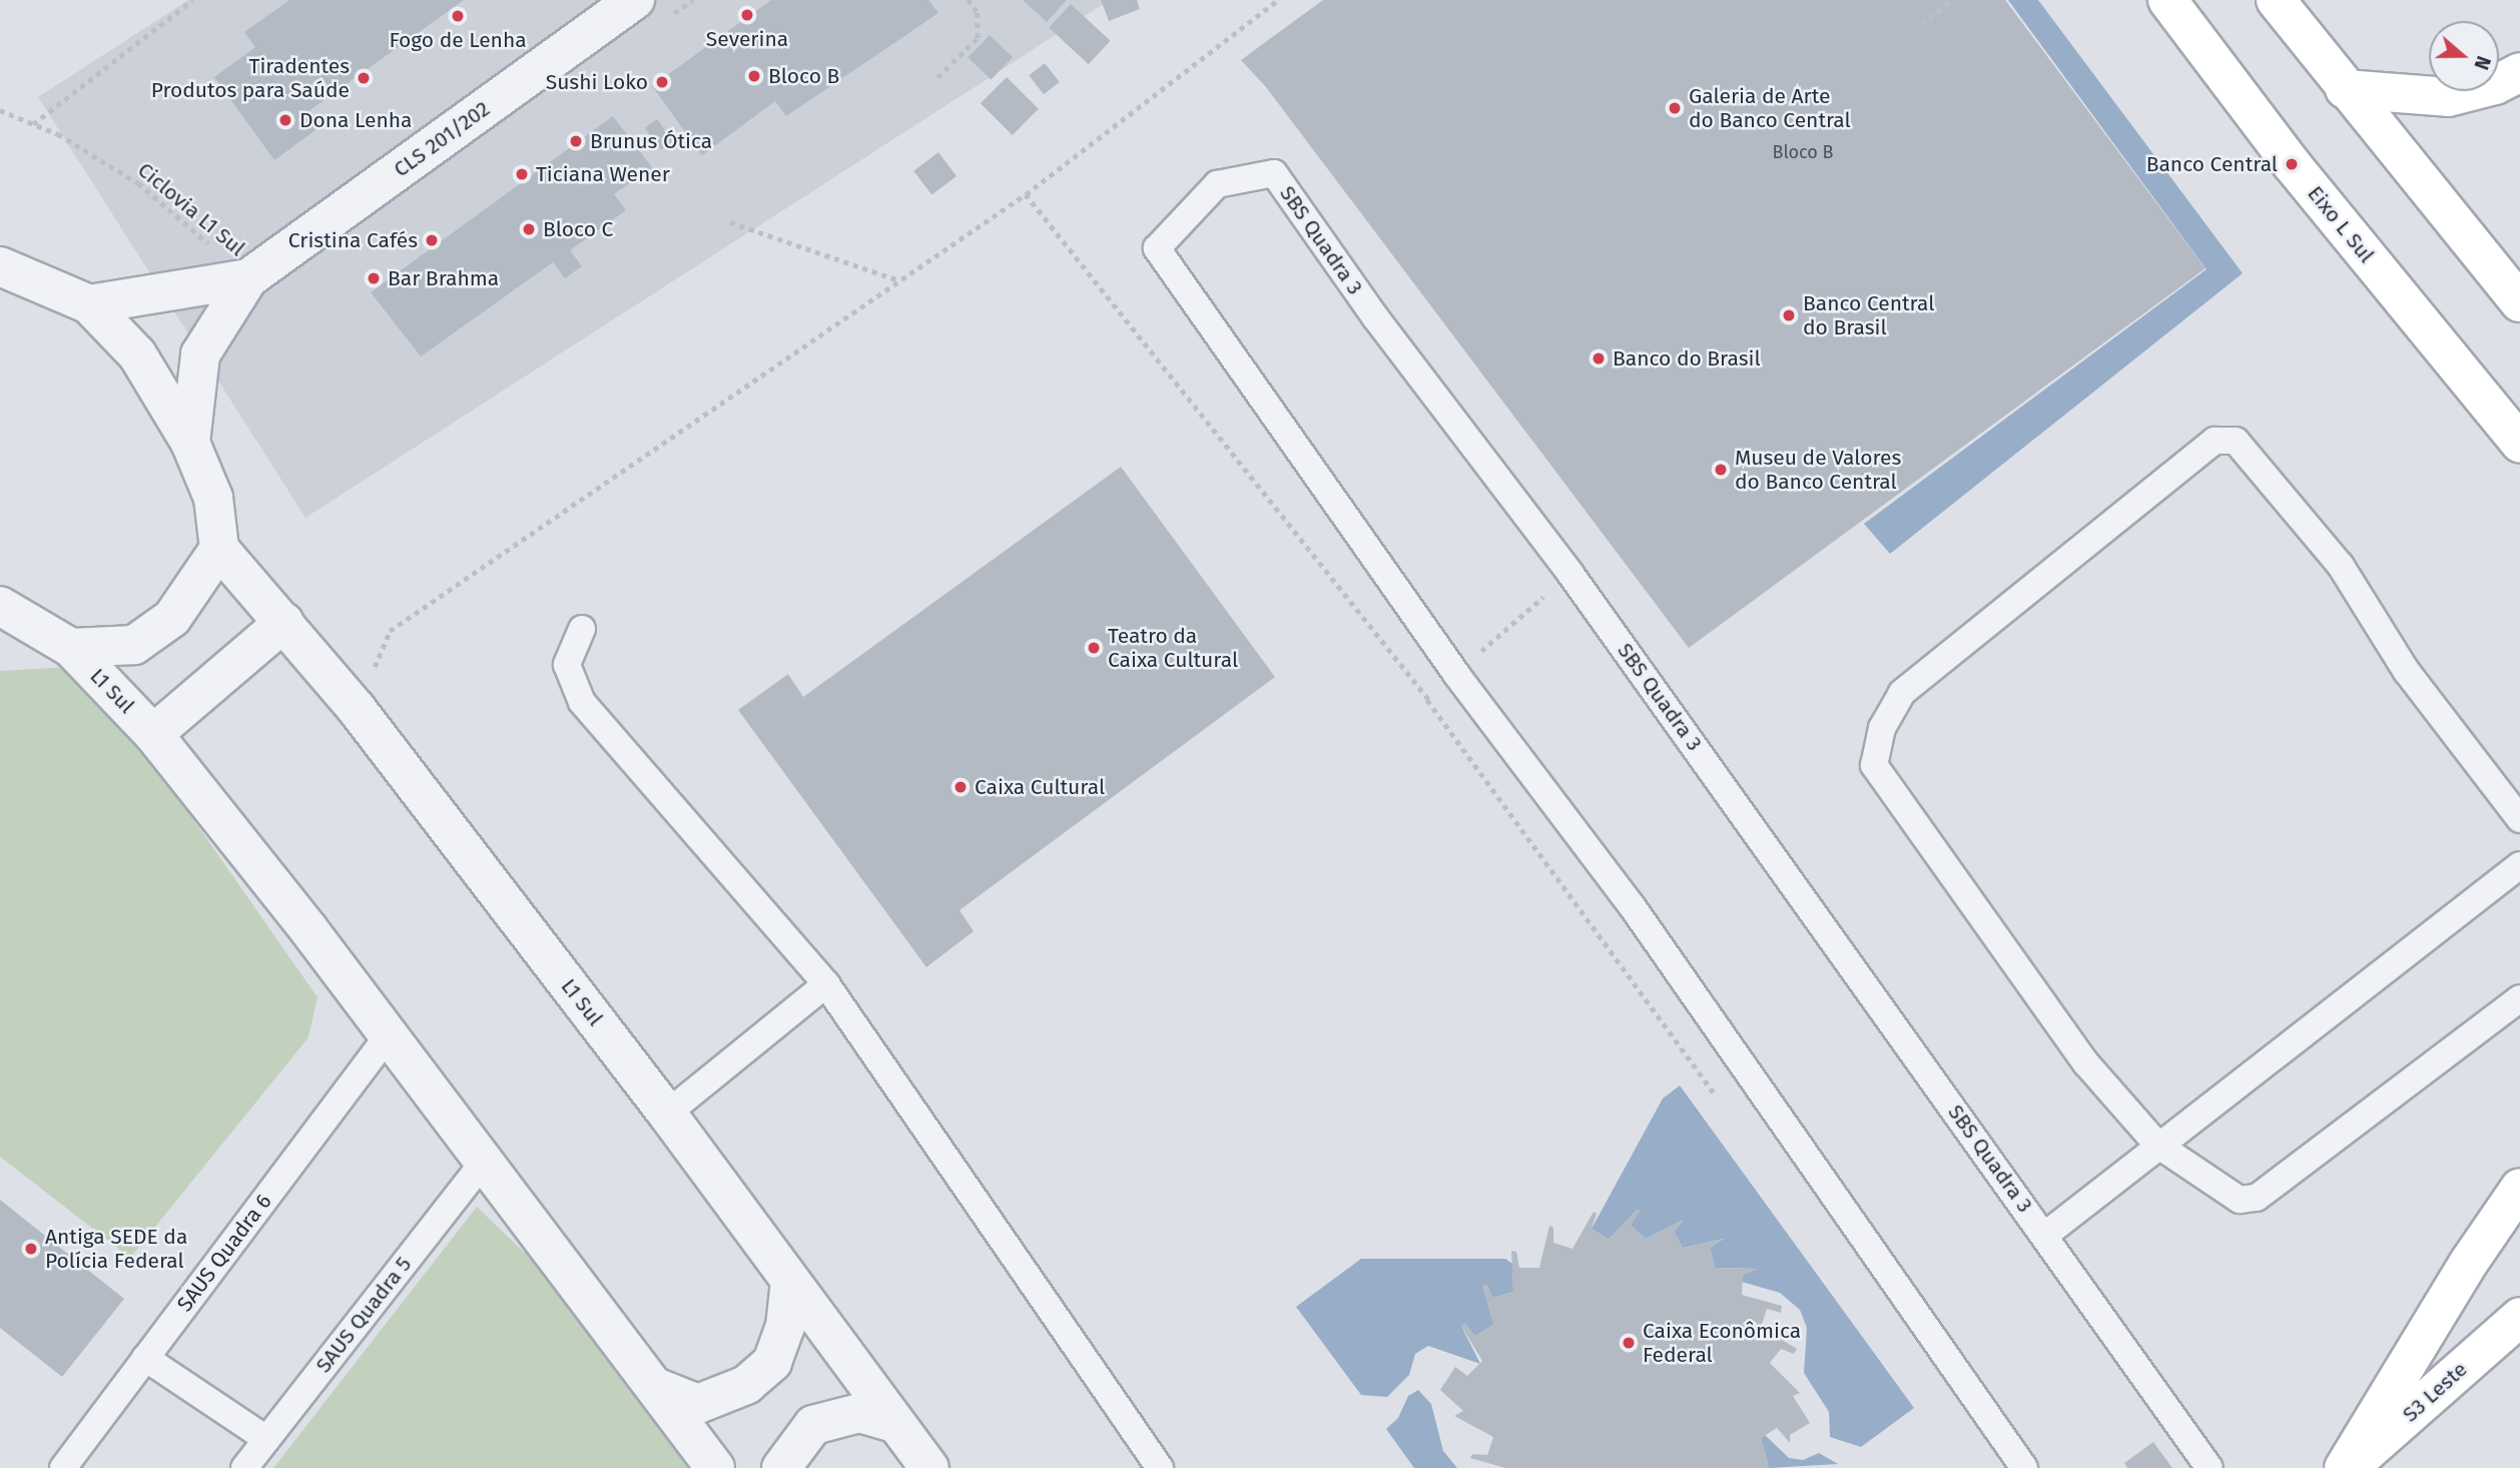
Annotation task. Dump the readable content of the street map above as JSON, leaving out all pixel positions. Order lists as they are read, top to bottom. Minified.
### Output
{"streets":{"main road":["Eixo L Sul","S3 Leste"],"street":["CLS 201/202","L1 Sul"],"lane":["SBS Quadra 3","SAUS Quadra 6","SAUS Quadra 5"],"path":["Ciclovia L1 Sul"]},"crossings":[["CLS 201/202","Ciclovia L1 Sul"],["L1 Sul","SAUS Quadra 6"],["L1 Sul","SAUS Quadra 5"]],"places":["Severina","Fogo de Lenha","Bloco B","Tiradentes Produtos para Saúde","Sushi Loko","Galeria de Arte do Banco Central","Dona Lenha","Brunus Ótica","Banco Central","Ticiana Wener","Bloco C","Cristina Cafés","Bar Brahma","Banco Central do Brasil","Banco do Brasil","Museu de Valores do Banco Central","Teatro da Caixa Cultural","Caixa Cultural","Antiga SEDE da Polícia Federal","Caixa Econômica Federal"],"house_numbers":["Bloco B"],"north":"right"}
